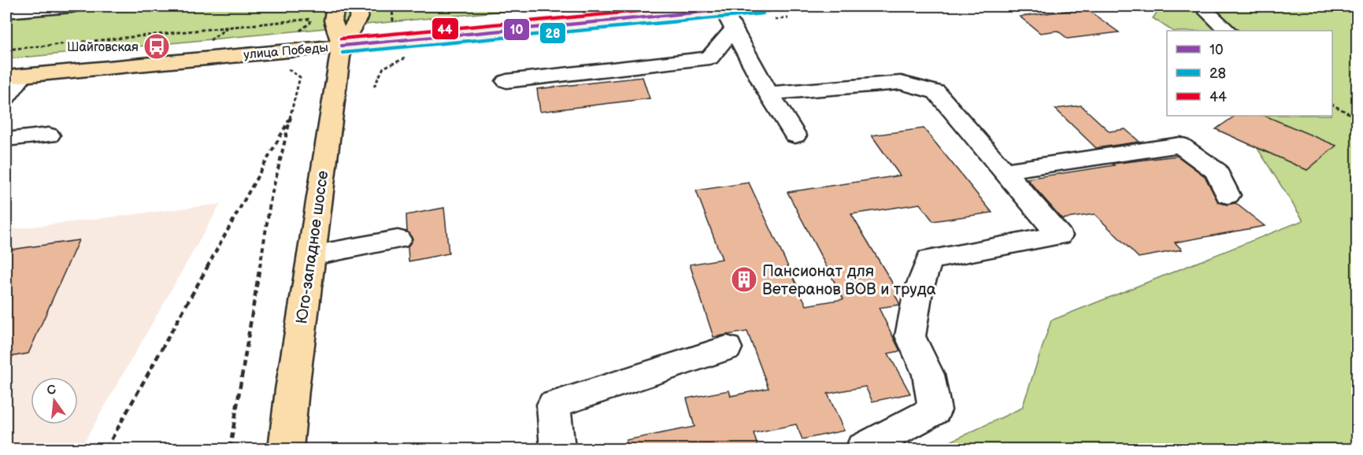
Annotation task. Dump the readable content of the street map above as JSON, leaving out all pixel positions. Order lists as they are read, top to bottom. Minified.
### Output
{"streets":{"main road":["улица Победы","Юго-западное шоссе"]},"crossings":[["улица Победы","Юго-западное шоссе"]],"places":{"bus stop":["Шайговская"],"building":["Пансионат для Ветеранов ВОВ и труда"]},"lines":["transit line 10","transit line 44","transit line 28"],"legend":["10","28","44"],"north":"top"}
